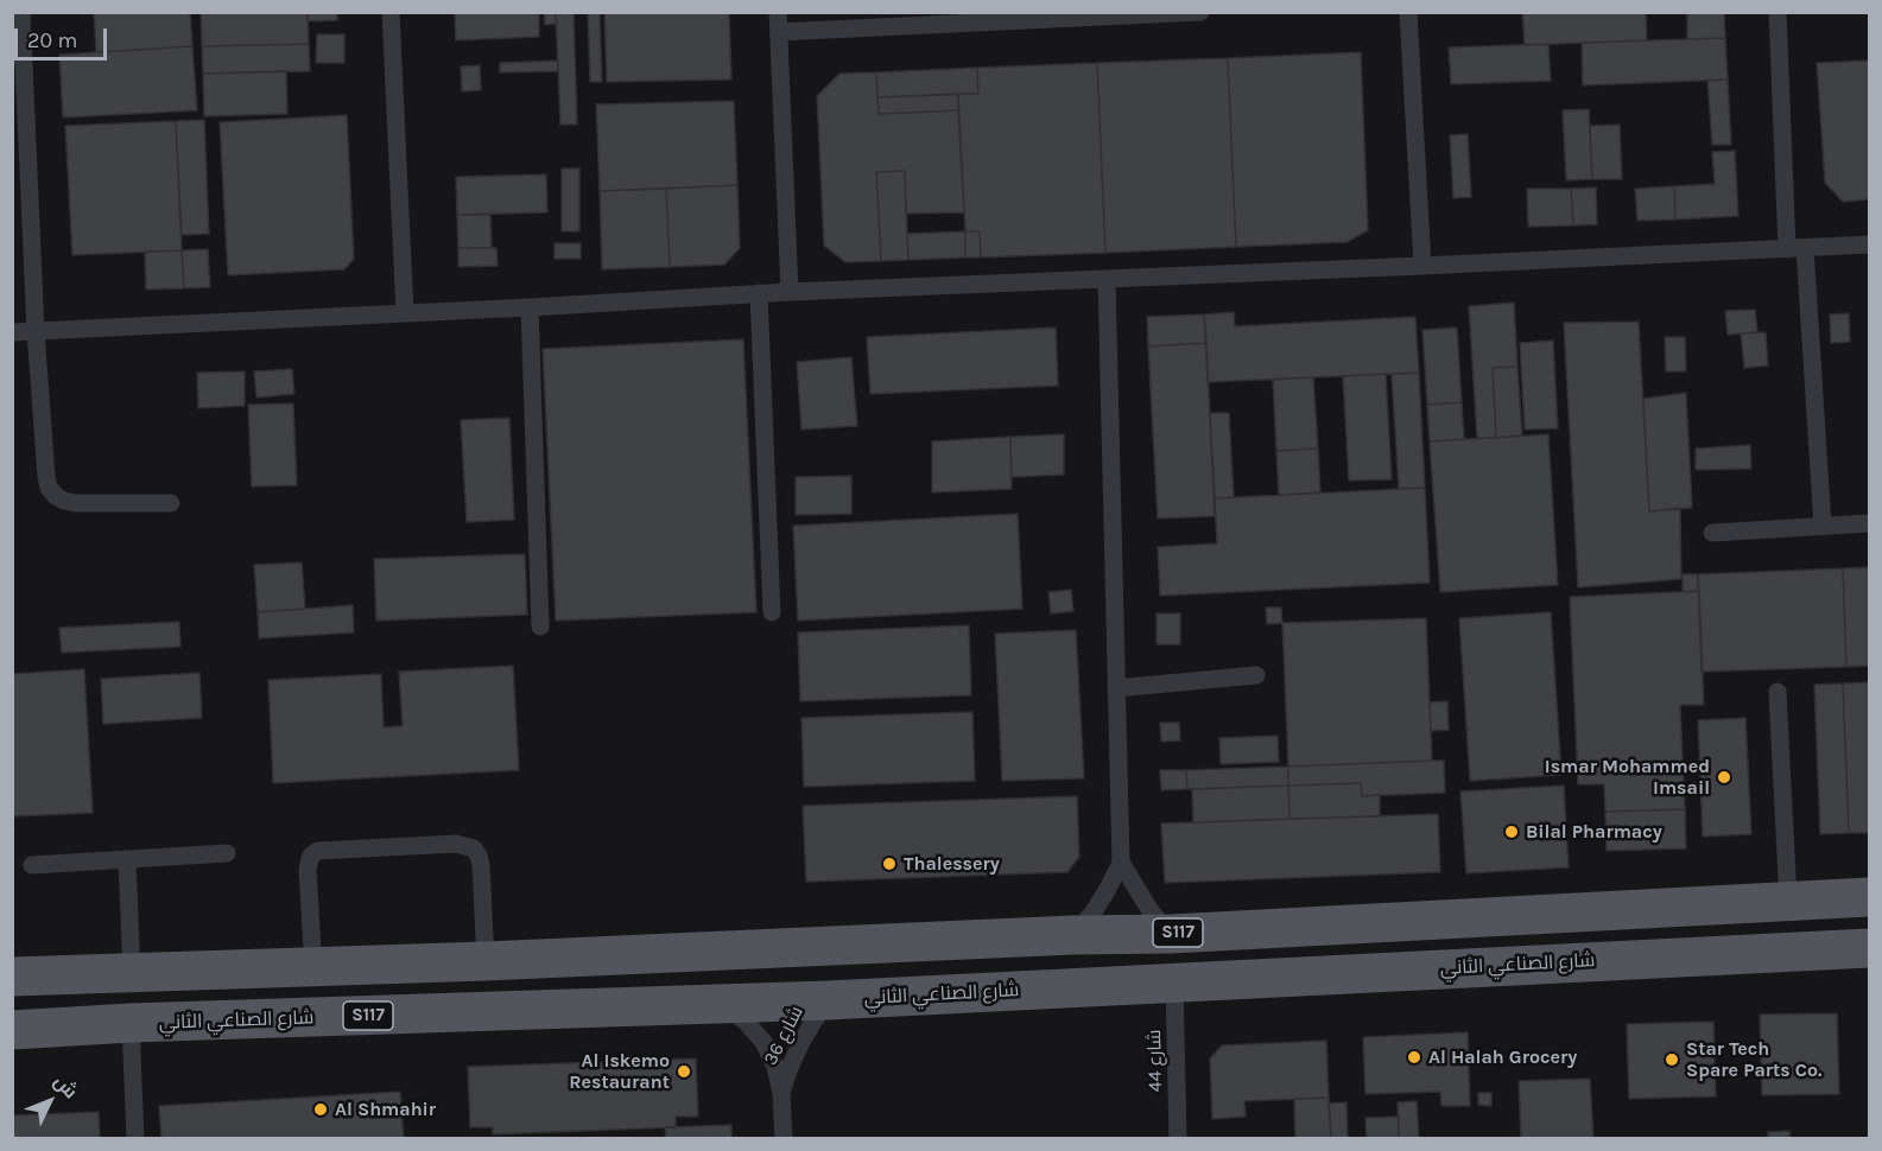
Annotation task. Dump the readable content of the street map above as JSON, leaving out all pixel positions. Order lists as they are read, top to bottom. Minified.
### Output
{"streets":{"main road":["S117","شارع الصناعي الثاني"],"lane":["شارع 36","شارع 44"]},"crossings":[["شارع الصناعي الثاني","شارع 36"],["شارع الصناعي الثاني","شارع 44"]],"places":["Ismar Mohammed Imsail","Bilal Pharmacy","Thalessery","Al Halah Grocery","Star Tech Spare Parts Co.","Al Iskemo Restaurant","Al Shmahir"],"scale_bar":"20 m","north":"top right"}
